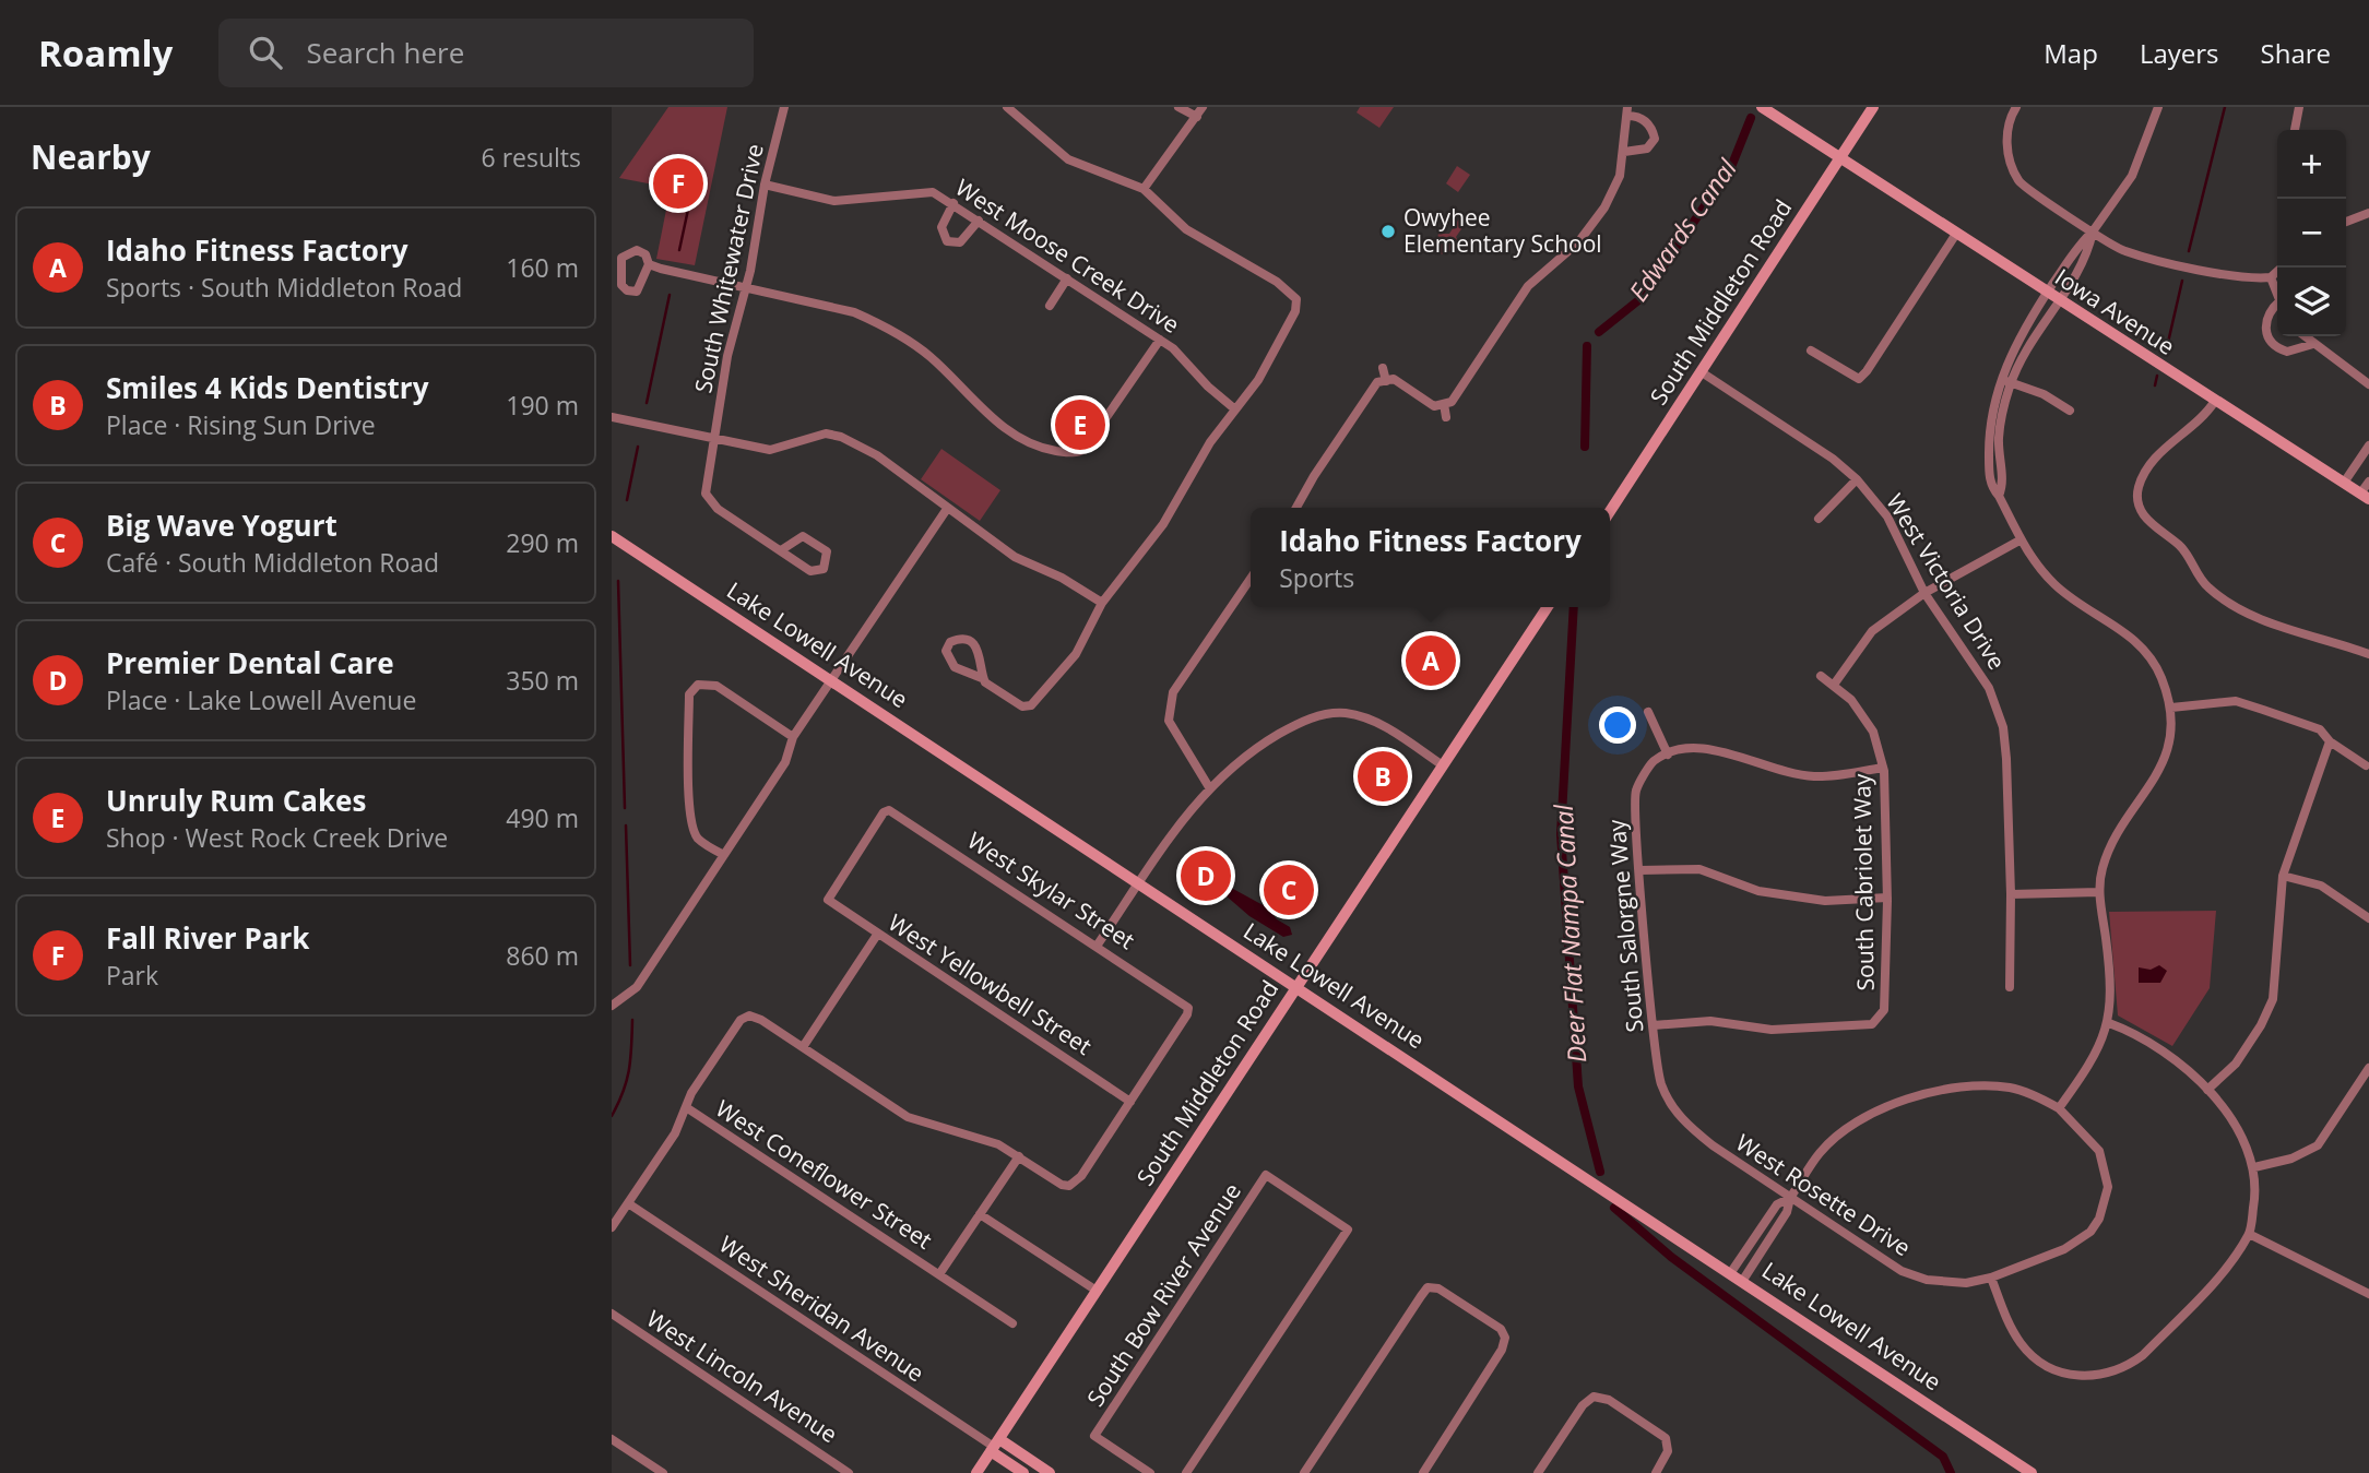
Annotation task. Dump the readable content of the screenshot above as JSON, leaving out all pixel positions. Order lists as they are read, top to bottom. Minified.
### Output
{"streets":{"main road":["South Middleton Road","Iowa Avenue","Lake Lowell Avenue"],"street":["West Moose Creek Drive","South Whitewater Drive","West Victoria Drive","South Cabriolet Way","West Skylar Street","South Salorgne Way","West Yellowbell Street","West Coneflower Street","West Rosette Drive","South Bow River Avenue","West Sheridan Avenue","West Lincoln Avenue"]},"crossings":[["West Moose Creek Drive","South Whitewater Drive"],["South Middleton Road","Iowa Avenue"],["South Middleton Road","West Victoria Drive"],["South Middleton Road","Lake Lowell Avenue"],["South Middleton Road","West Sheridan Avenue"],["South Cabriolet Way","South Salorgne Way"],["West Skylar Street","West Yellowbell Street"],["South Salorgne Way","West Rosette Drive"]],"water":["Edwards Canal","Deer Flat Nampa Canal"],"places":["Owyhee Elementary School"],"page":{"header":"Roamly","search":"Search here","nav":["Map","Layers","Share"],"heading":["Nearby","6 results"],"map_buttons":["+","−"],"pins":["F","E","A","B","D","C"],"list":[{"mark":"A","name":"Idaho Fitness Factory","note":"Sports · South Middleton Road","value":"160 m"},{"mark":"B","name":"Smiles 4 Kids Dentistry","note":"Place · Rising Sun Drive","value":"190 m"},{"mark":"C","name":"Big Wave Yogurt","note":"Café · South Middleton Road","value":"290 m"},{"mark":"D","name":"Premier Dental Care","note":"Place · Lake Lowell Avenue","value":"350 m"},{"mark":"E","name":"Unruly Rum Cakes","note":"Shop · West Rock Creek Drive","value":"490 m"},{"mark":"F","name":"Fall River Park","note":"Park","value":"860 m"}],"popup":["Idaho Fitness Factory","Sports"]}}
